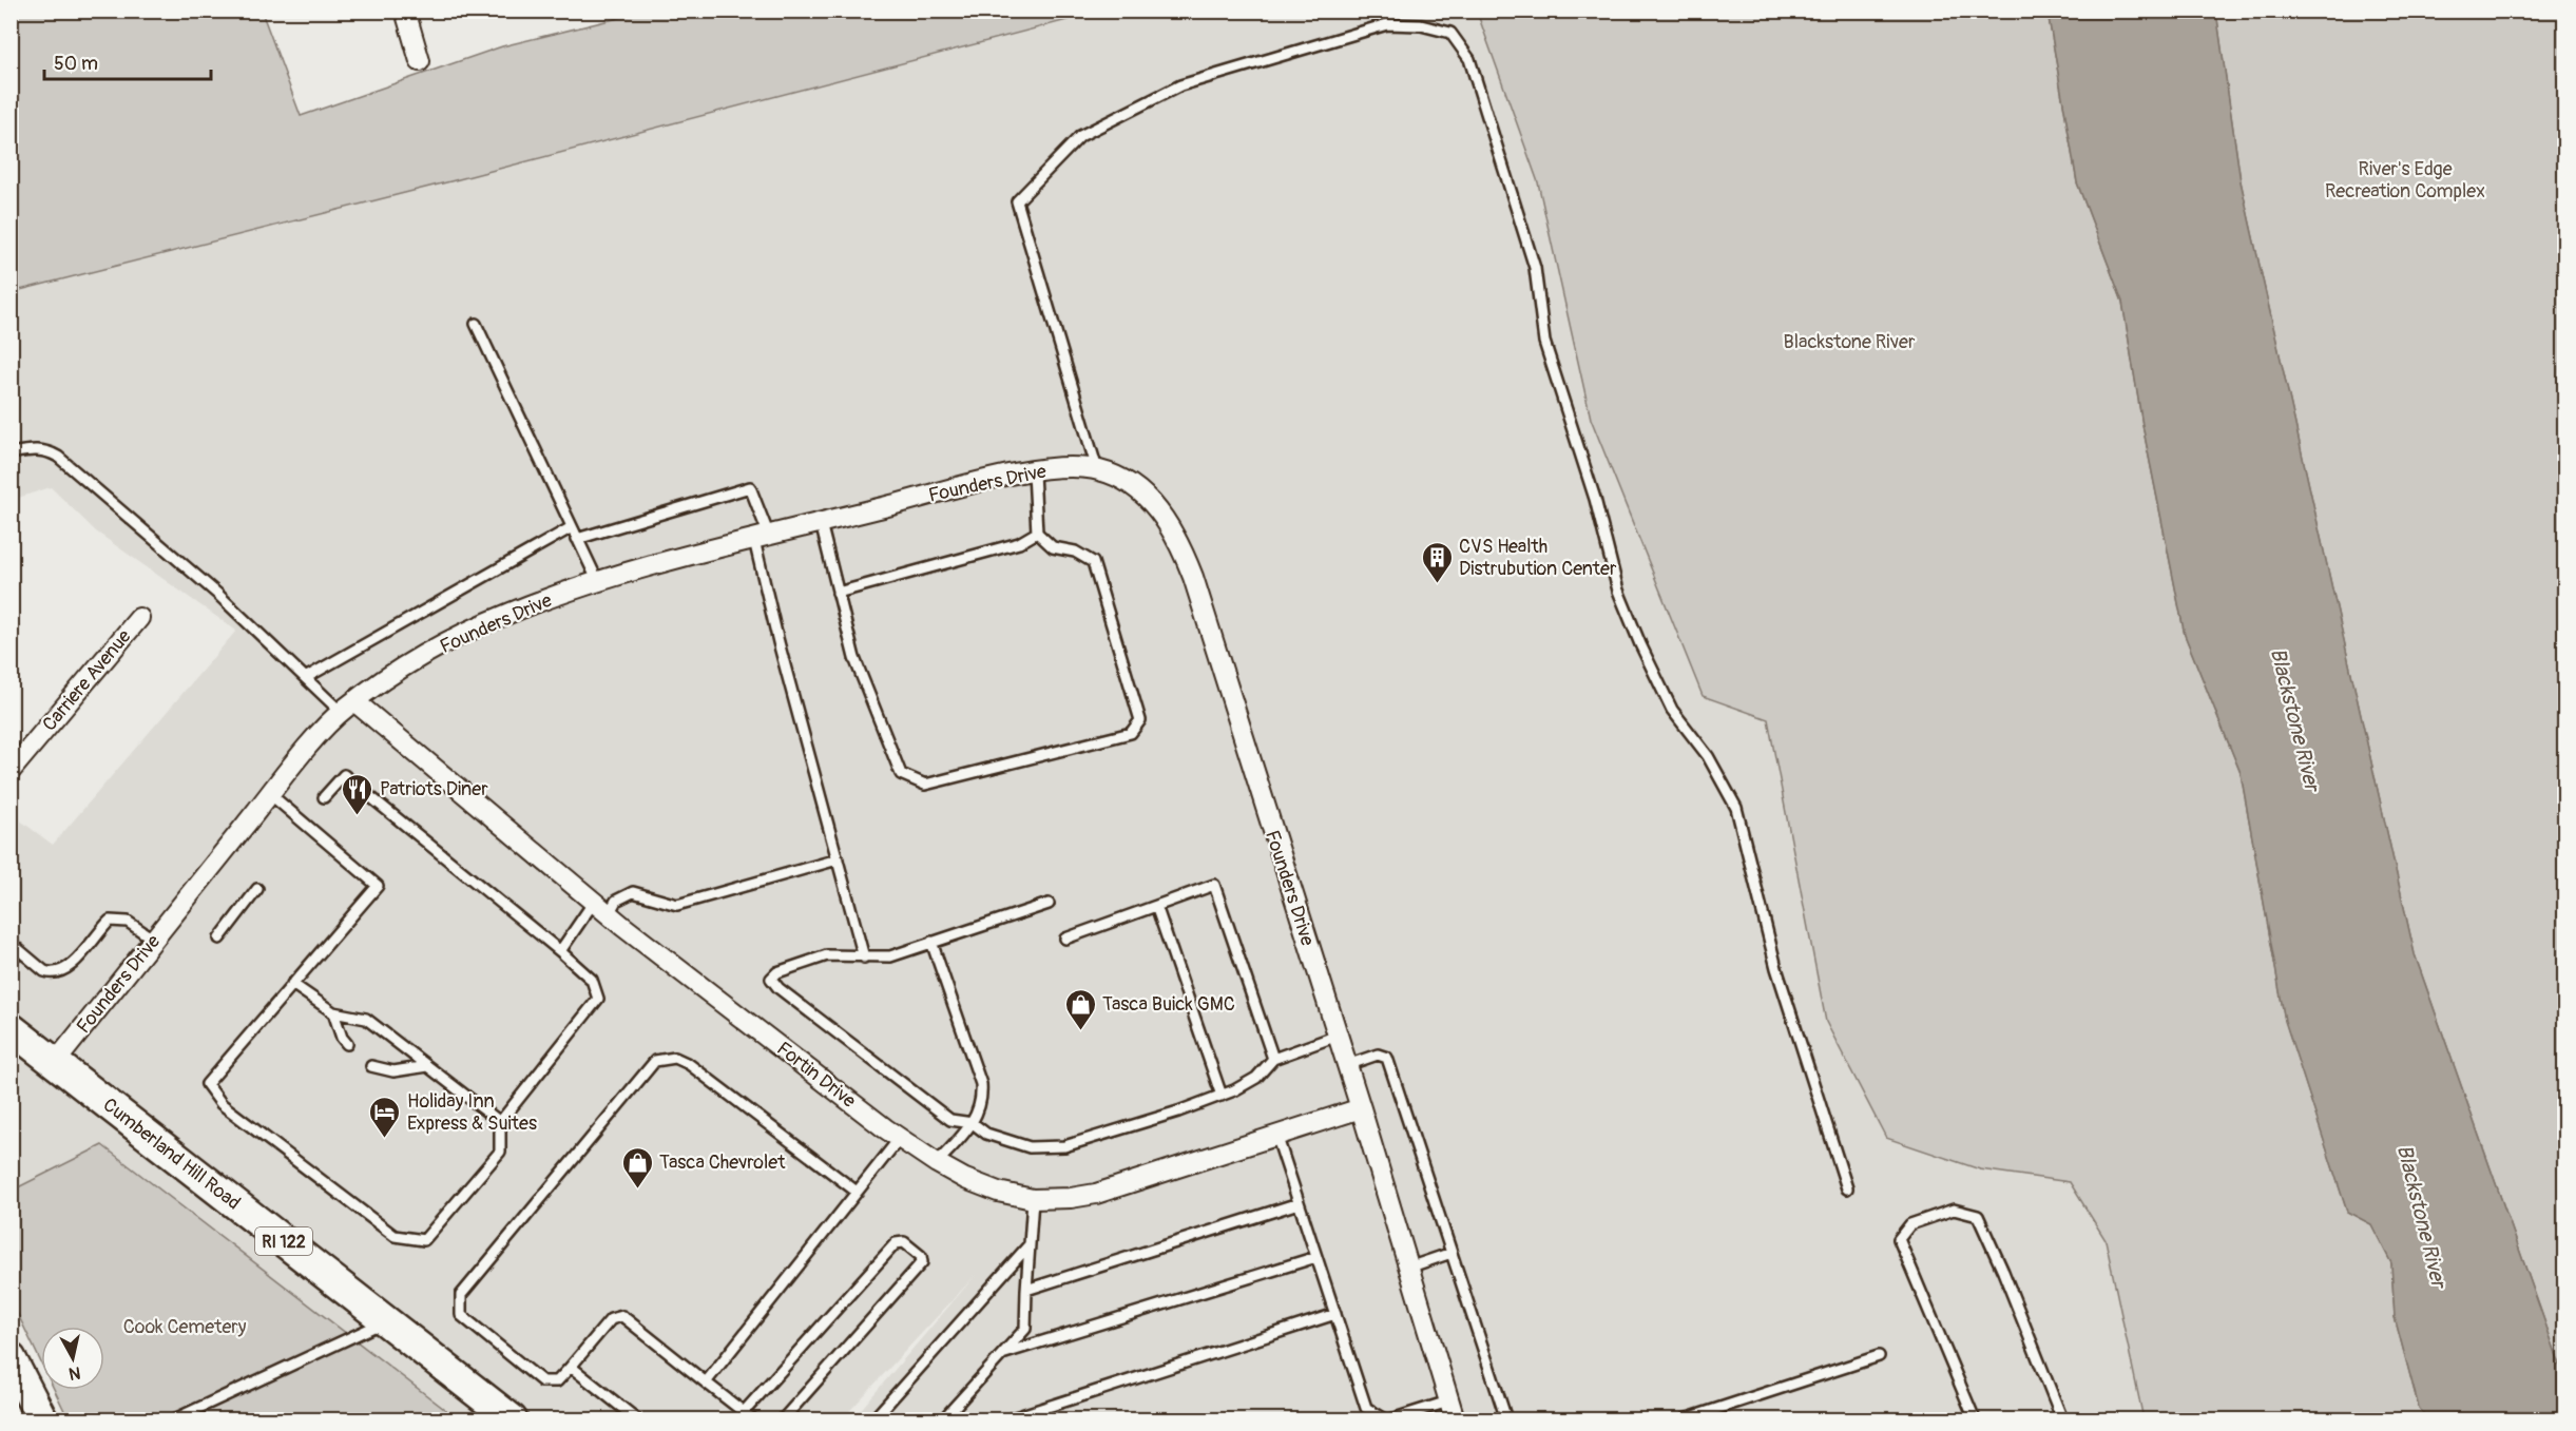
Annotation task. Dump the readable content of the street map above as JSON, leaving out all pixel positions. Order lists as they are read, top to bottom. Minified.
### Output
{"streets":{"main road":["Cumberland Hill Road","RI 122"],"street":["Founders Drive","Carriere Avenue","Fortin Drive"]},"crossings":[["Founders Drive","Fortin Drive"],["Founders Drive","Cumberland Hill Road"]],"water":["Blackstone River"],"parks":["River's Edge Recreation Complex","Blackstone River","Cook Cemetery"],"places":{"building":["CVS Health Distrubution Center"],"restaurant":["Patriots Diner"],"shop":["Tasca Buick GMC","Tasca Chevrolet"],"hotel":["Holiday Inn Express & Suites"]},"scale_bar":"50 m","north":"bottom"}
